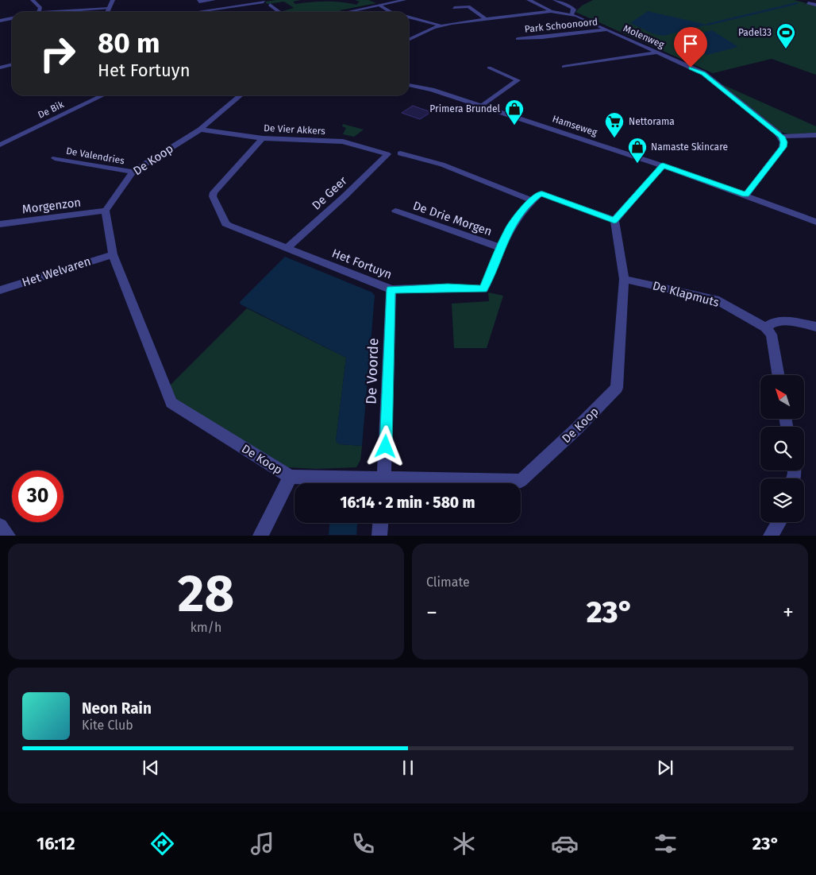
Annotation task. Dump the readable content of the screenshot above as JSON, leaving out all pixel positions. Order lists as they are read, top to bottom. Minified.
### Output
{"streets":{"street":["Park Schoonoord","Molenweg","De Bik","Hamseweg","De Vier Akkers","De Valendries","De Koop","De Geer","Morgenzon","De Drie Morgen","Het Fortuyn","Het Welvaren","De Klapmuts","De Voorde"]},"crossings":[["Park Schoonoord","Molenweg"],["De Vier Akkers","De Koop"],["De Vier Akkers","De Geer"],["De Vier Akkers","Het Fortuyn"],["De Valendries","De Koop"],["De Koop","Morgenzon"],["De Koop","Het Welvaren"],["De Koop","De Klapmuts"],["De Geer","Het Fortuyn"],["De Drie Morgen","Het Fortuyn"],["Het Fortuyn","De Voorde"]],"places":{"sports":["Padel33"],"shop":["Primera Brundel","Namaste Skincare"],"supermarket":["Nettorama"]},"north":"top left","page":{"turn":["80 m","Het Fortuyn"],"limit":"30","trip":"16:14 · 2 min · 580 m","tile":[["28","km/h"],"Climate"],"heat":["−","23°","+"],"song":["Neon Rain","Kite Club"],"tabs":["16:12","23°"]}}
